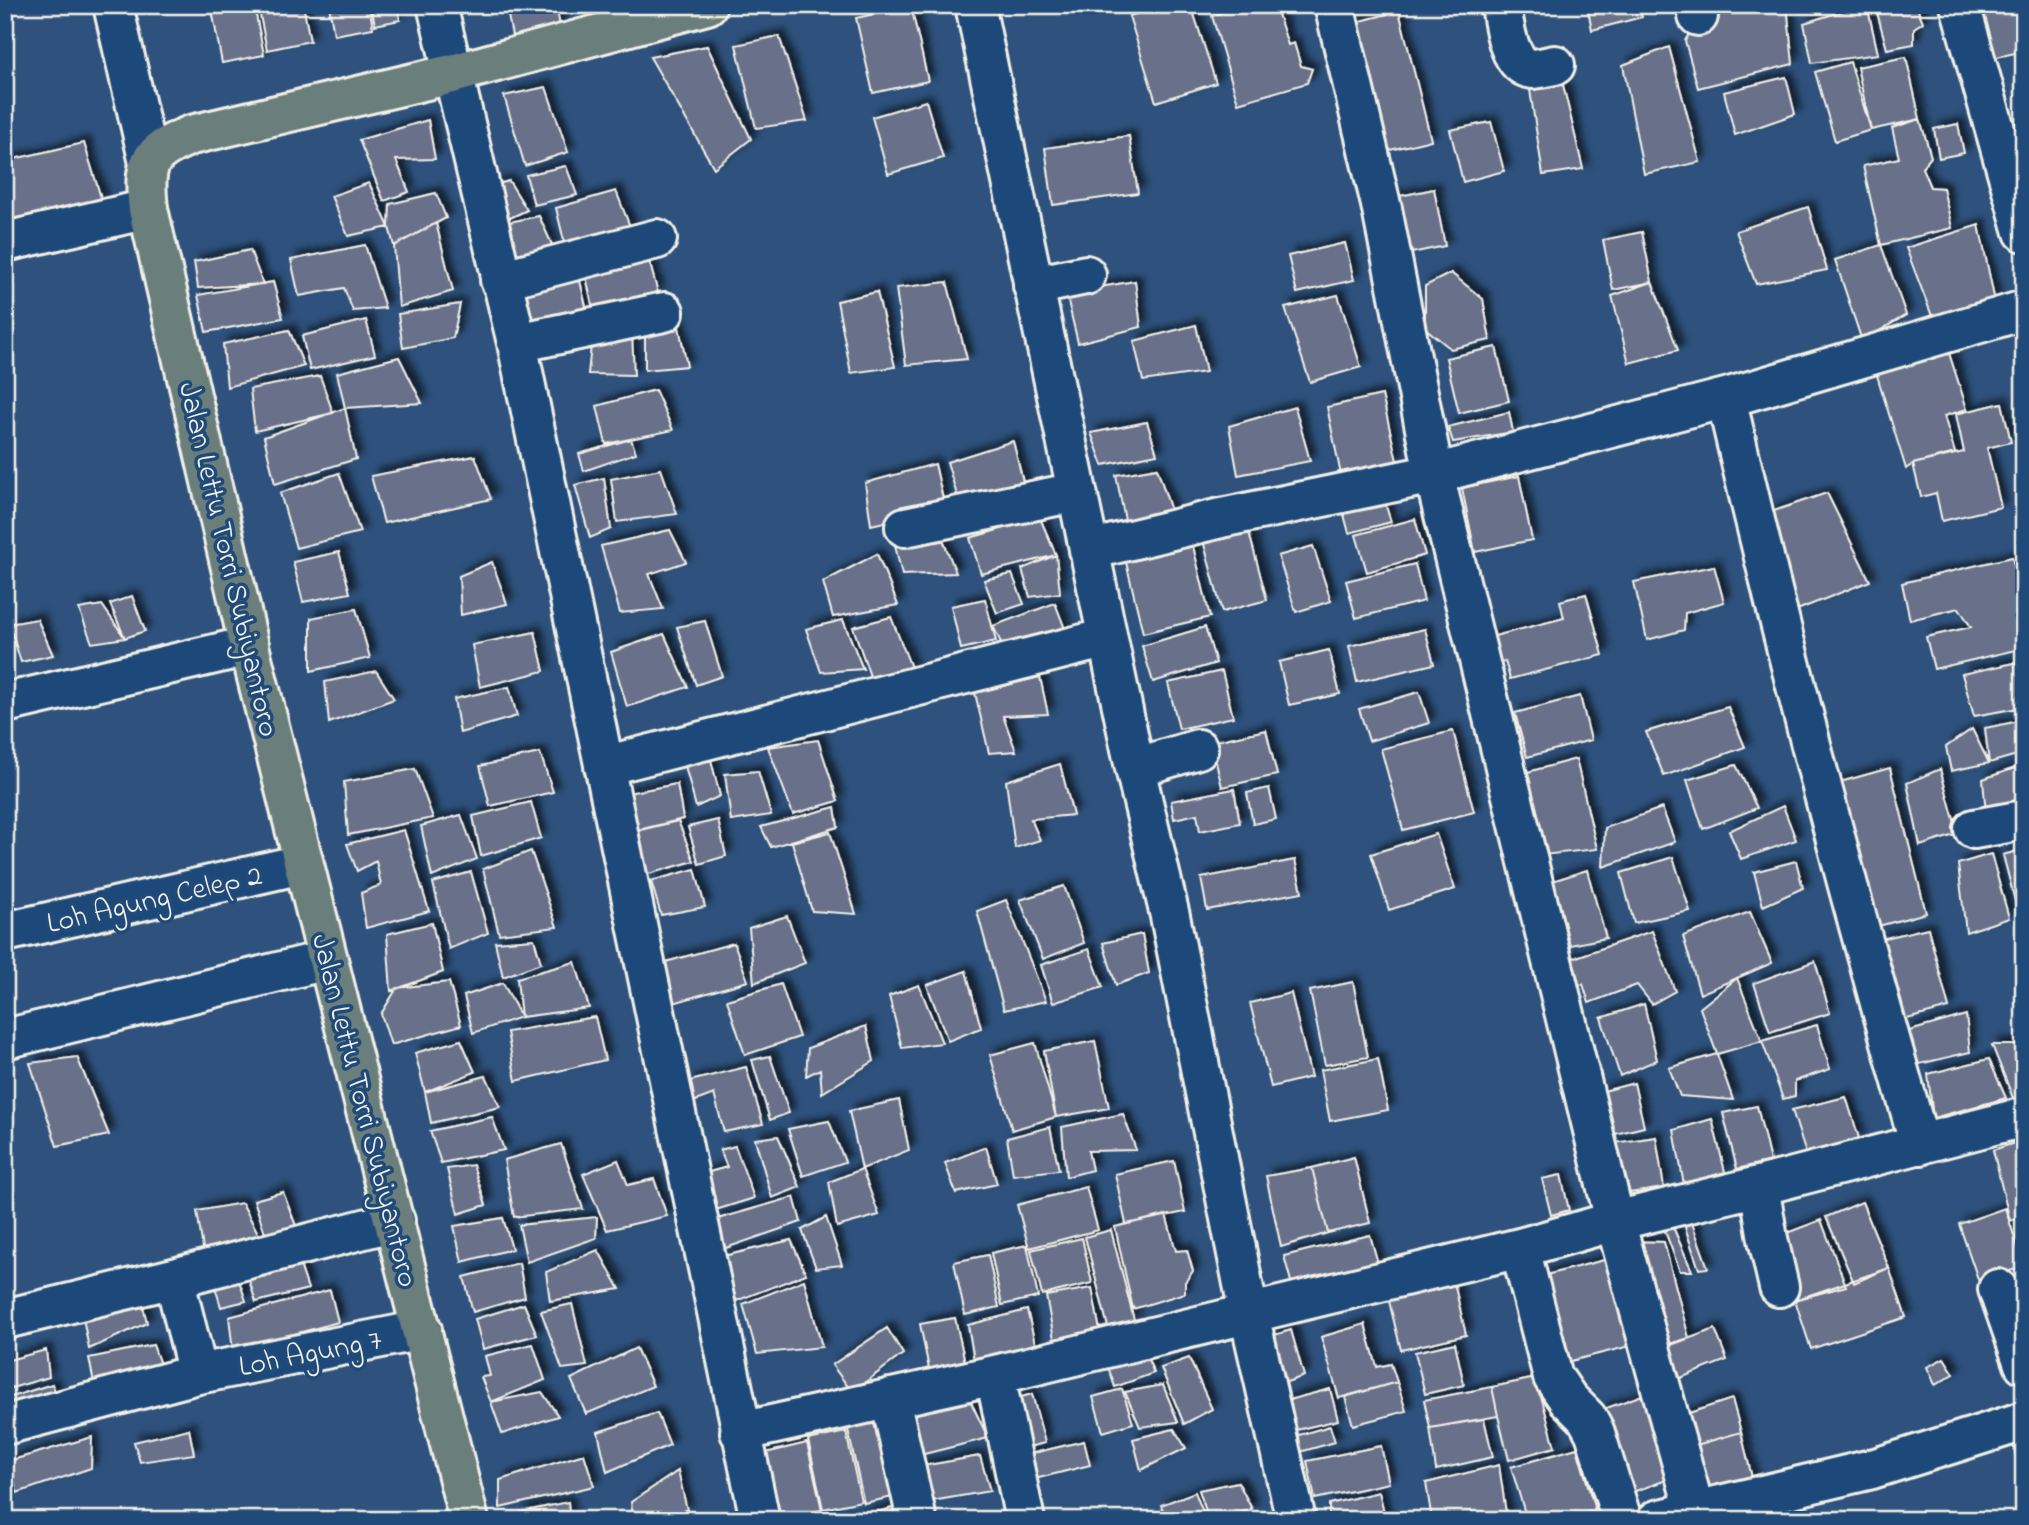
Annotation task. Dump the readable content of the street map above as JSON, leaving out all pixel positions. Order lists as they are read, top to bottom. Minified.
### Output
{"streets":{"main road":["Jalan Lettu Torri Subiyantoro"],"street":["Loh Agung Celep 2","Loh Agung 7"]},"crossings":[["Jalan Lettu Torri Subiyantoro","Loh Agung Celep 2"],["Jalan Lettu Torri Subiyantoro","Loh Agung 7"]]}
